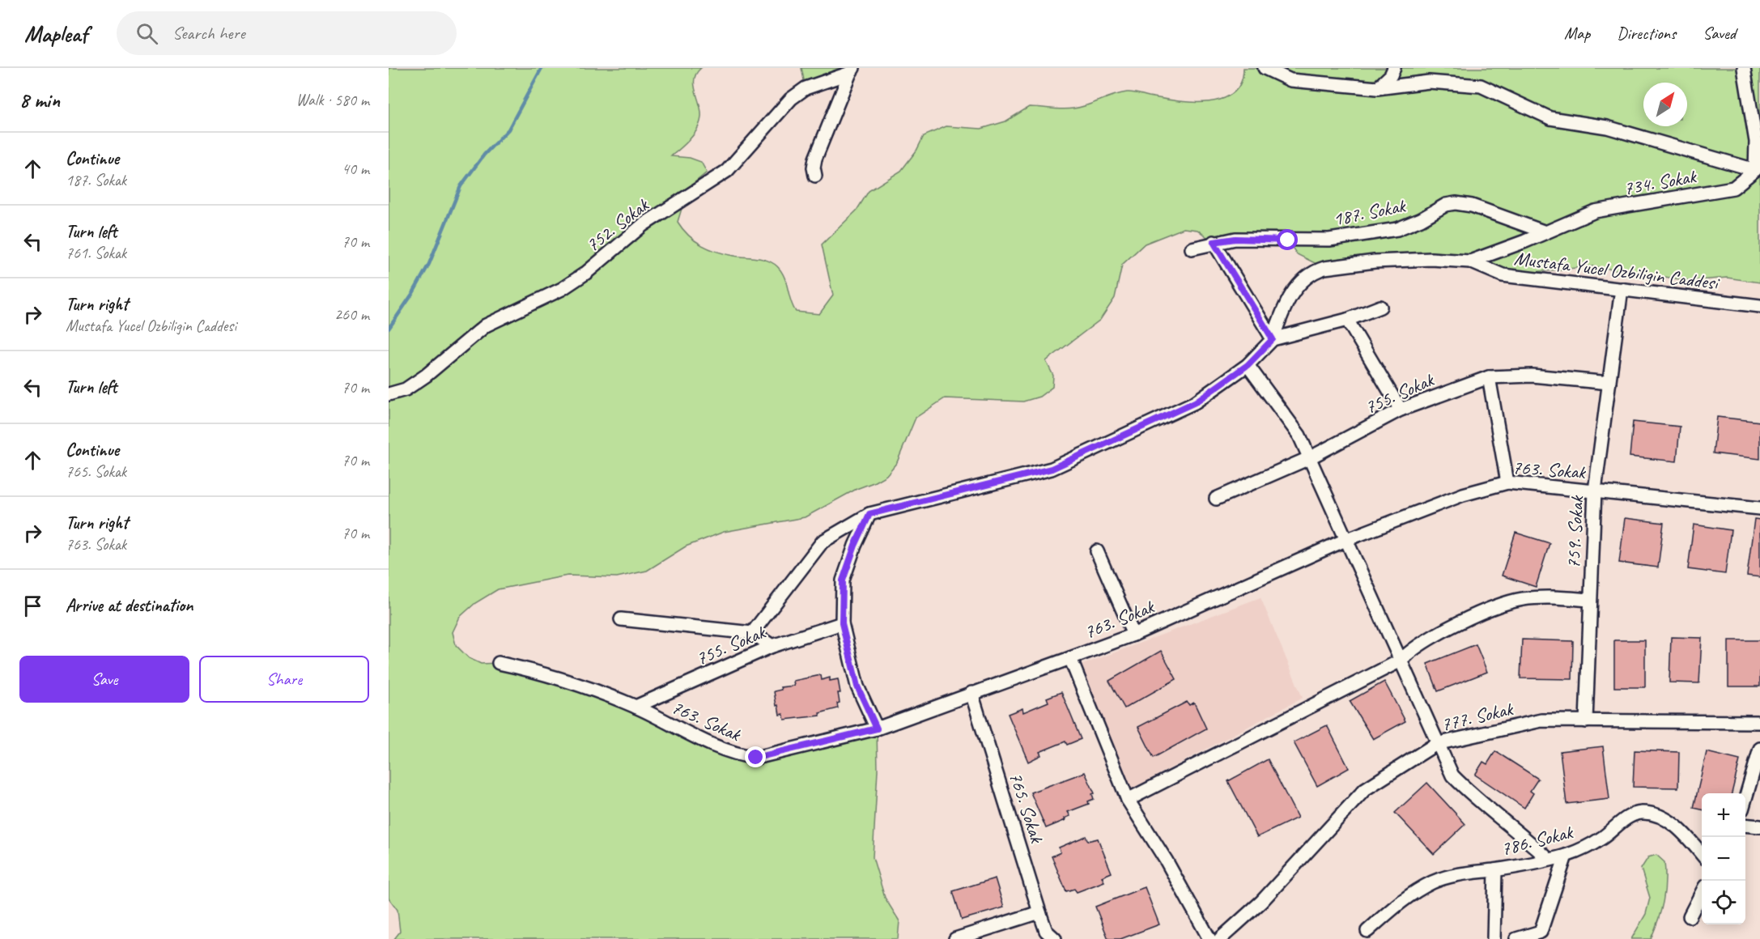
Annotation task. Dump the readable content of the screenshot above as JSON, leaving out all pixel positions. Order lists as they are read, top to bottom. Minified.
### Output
{"streets":{"street":["734. Sokak","187. Sokak","752. Sokak","Mustafa Yucel Ozbiligin Caddesi","755. Sokak","763. Sokak","759. Sokak","777. Sokak","765. Sokak","786. Sokak"]},"crossings":[["734. Sokak","187. Sokak"],["734. Sokak","Mustafa Yucel Ozbiligin Caddesi"],["Mustafa Yucel Ozbiligin Caddesi","759. Sokak"],["755. Sokak","763. Sokak"],["755. Sokak","759. Sokak"],["763. Sokak","759. Sokak"],["763. Sokak","765. Sokak"],["759. Sokak","777. Sokak"]],"north":"top right","page":{"header":"Mapleaf","search":"Search here","nav":["Map","Directions","Saved"],"heading":["8 min","Walk · 580 m"],"list":[["Continue","187. Sokak","40 m"],["Turn left","761. Sokak","70 m"],["Turn right","Mustafa Yucel Ozbiligin Caddesi","260 m"],["Turn left","70 m"],["Continue","765. Sokak","70 m"],["Turn right","763. Sokak","70 m"],"Arrive at destination"],"buttons":["Save","Share"],"map_buttons":["+","−"]}}
